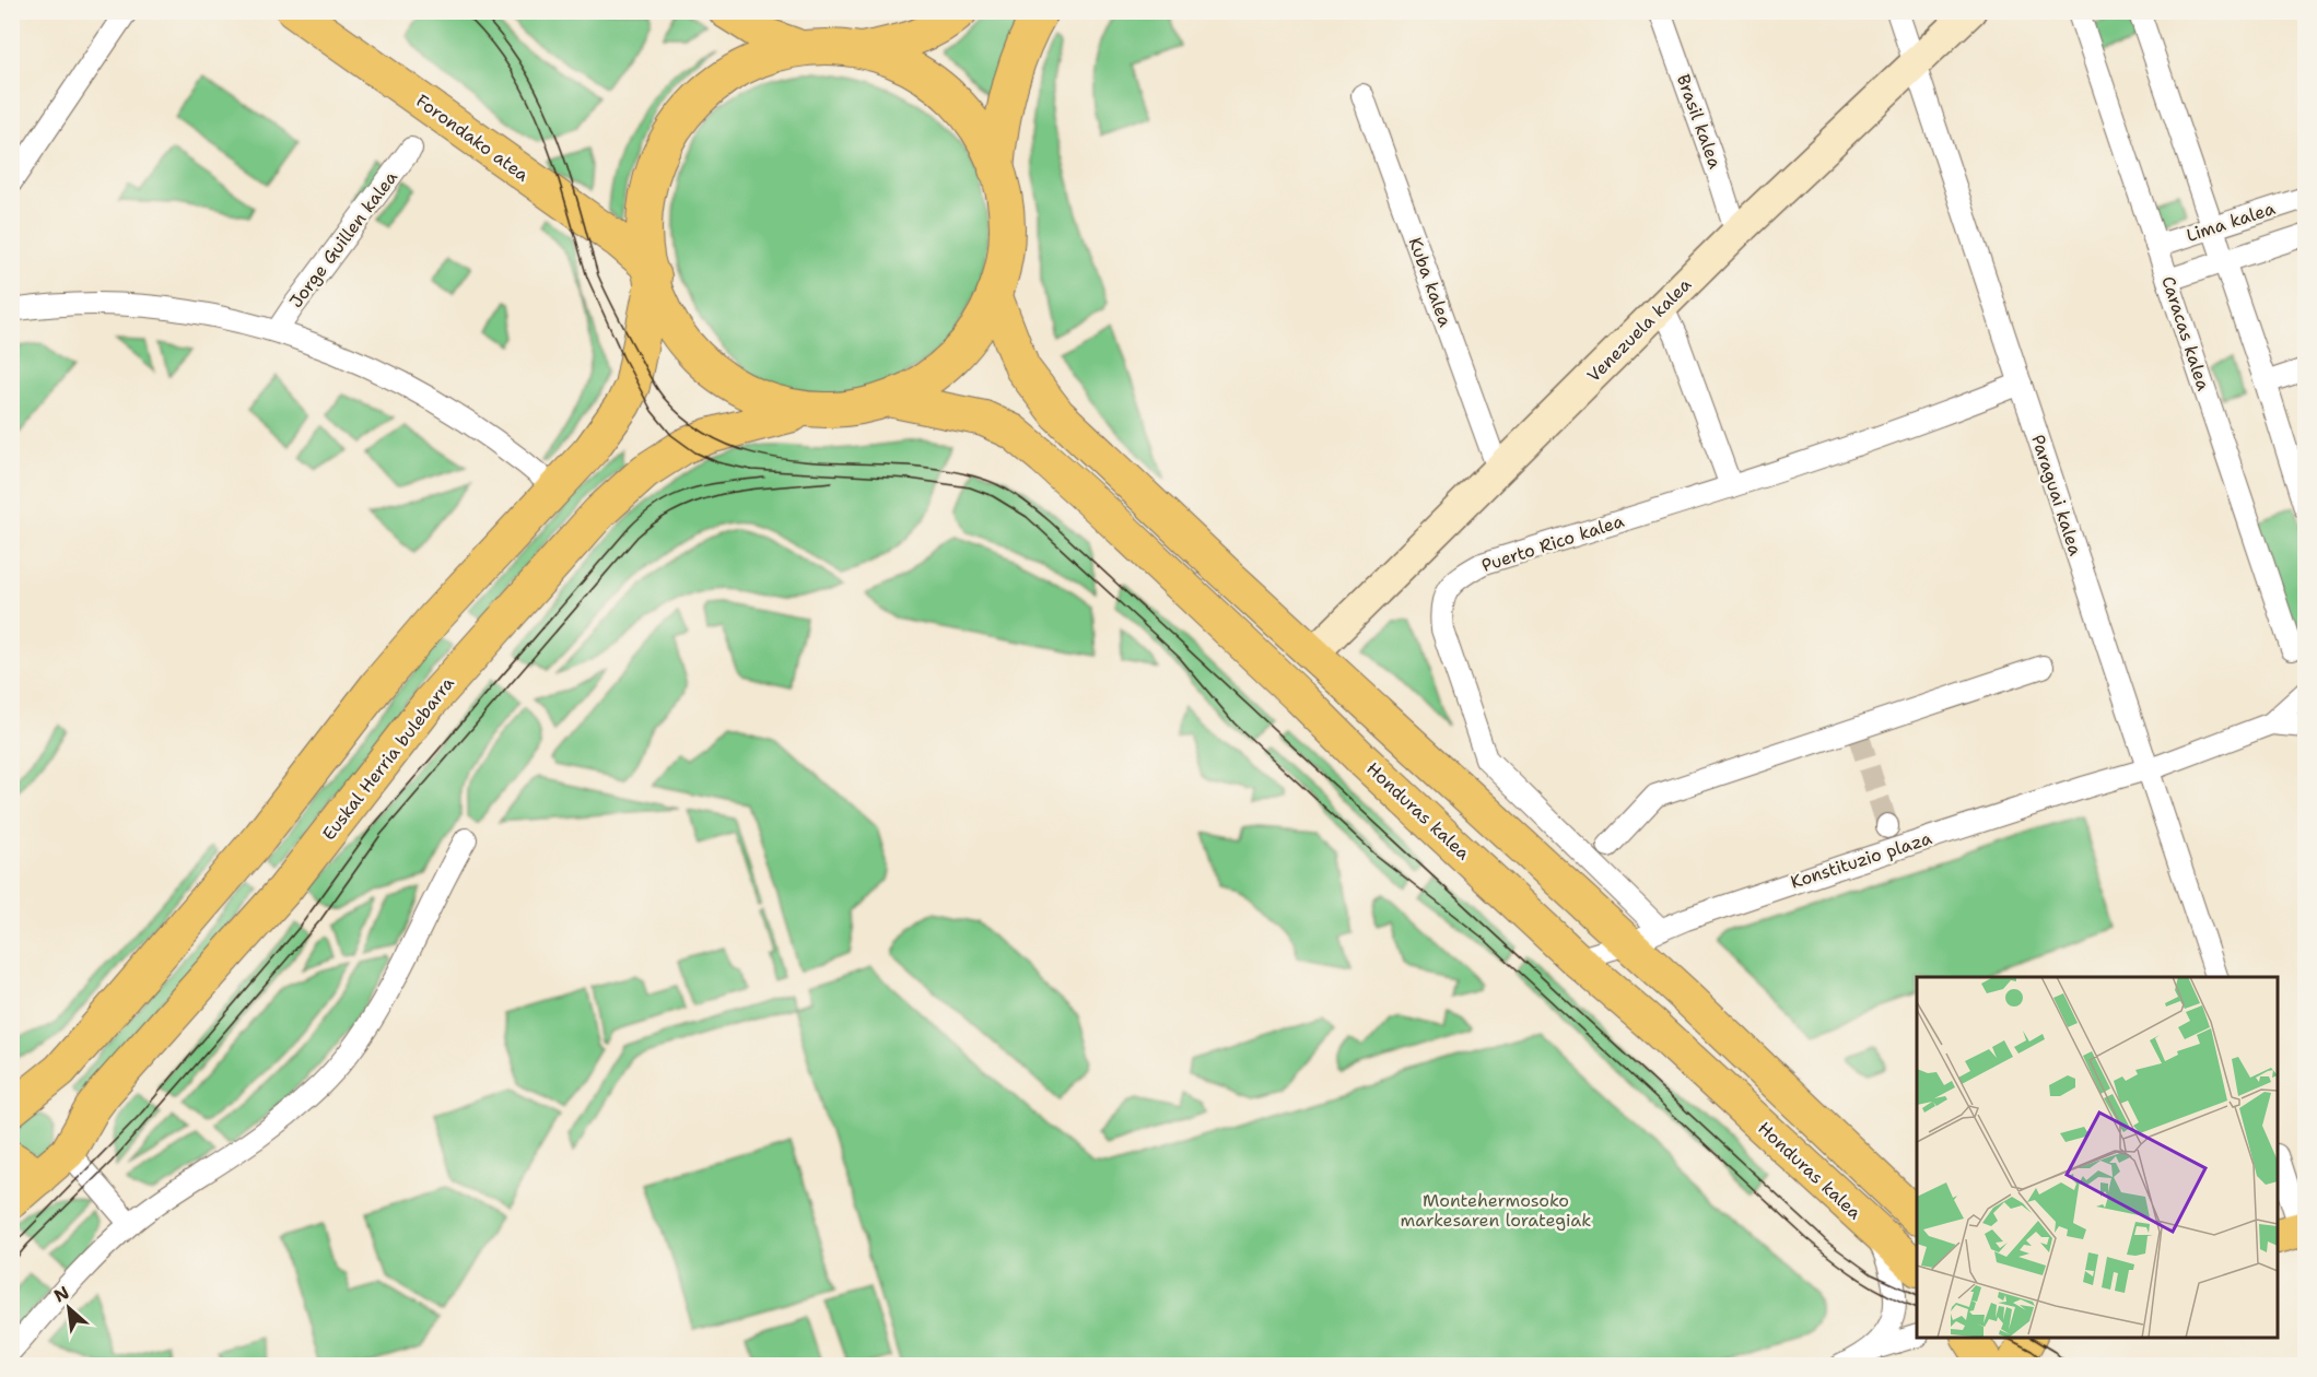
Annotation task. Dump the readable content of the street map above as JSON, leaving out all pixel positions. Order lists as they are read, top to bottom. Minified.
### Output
{"streets":{"main road":["Forondako atea","Euskal Herria bulebarra","Honduras kalea"],"street":["Brasil kalea","Lima kalea","Jorge Guillen kalea","Kuba kalea","Venezuela kalea","Caracas kalea","Paraguai kalea","Puerto Rico kalea","Konstituzio plaza"]},"crossings":[["Brasil kalea","Venezuela kalea"],["Lima kalea","Caracas kalea"],["Kuba kalea","Venezuela kalea"],["Venezuela kalea","Paraguai kalea"],["Paraguai kalea","Puerto Rico kalea"],["Paraguai kalea","Konstituzio plaza"],["Puerto Rico kalea","Konstituzio plaza"],["Honduras kalea","Konstituzio plaza"]],"parks":["Montehermosoko markesaren lorategiak"],"north":"top left"}
